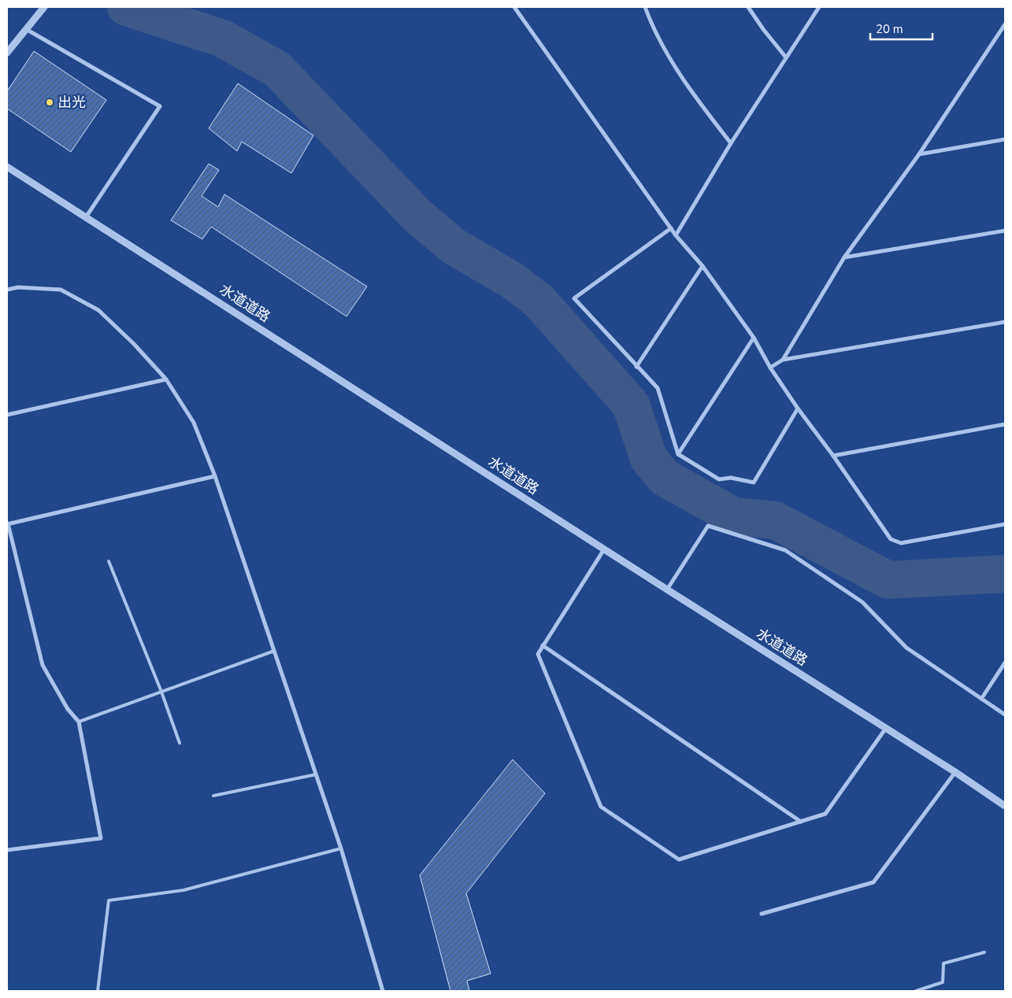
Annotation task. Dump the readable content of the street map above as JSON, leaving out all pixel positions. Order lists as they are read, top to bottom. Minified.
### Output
{"streets":{"street":["水道道路"]},"places":["出光"],"scale_bar":"20 m"}
